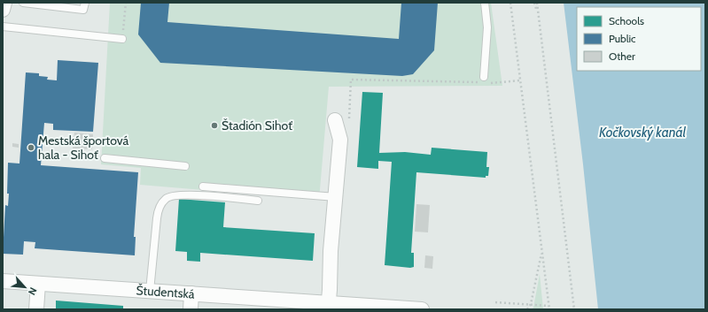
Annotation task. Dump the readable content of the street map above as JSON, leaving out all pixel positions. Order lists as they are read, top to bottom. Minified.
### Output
{"streets":{"street":["Študentská"]},"water":["Kočkovský kanál"],"places":["Štadión Sihoť","Mestská športová hala - Sihoť"],"legend":["Schools","Public","Other"],"north":"bottom right"}
